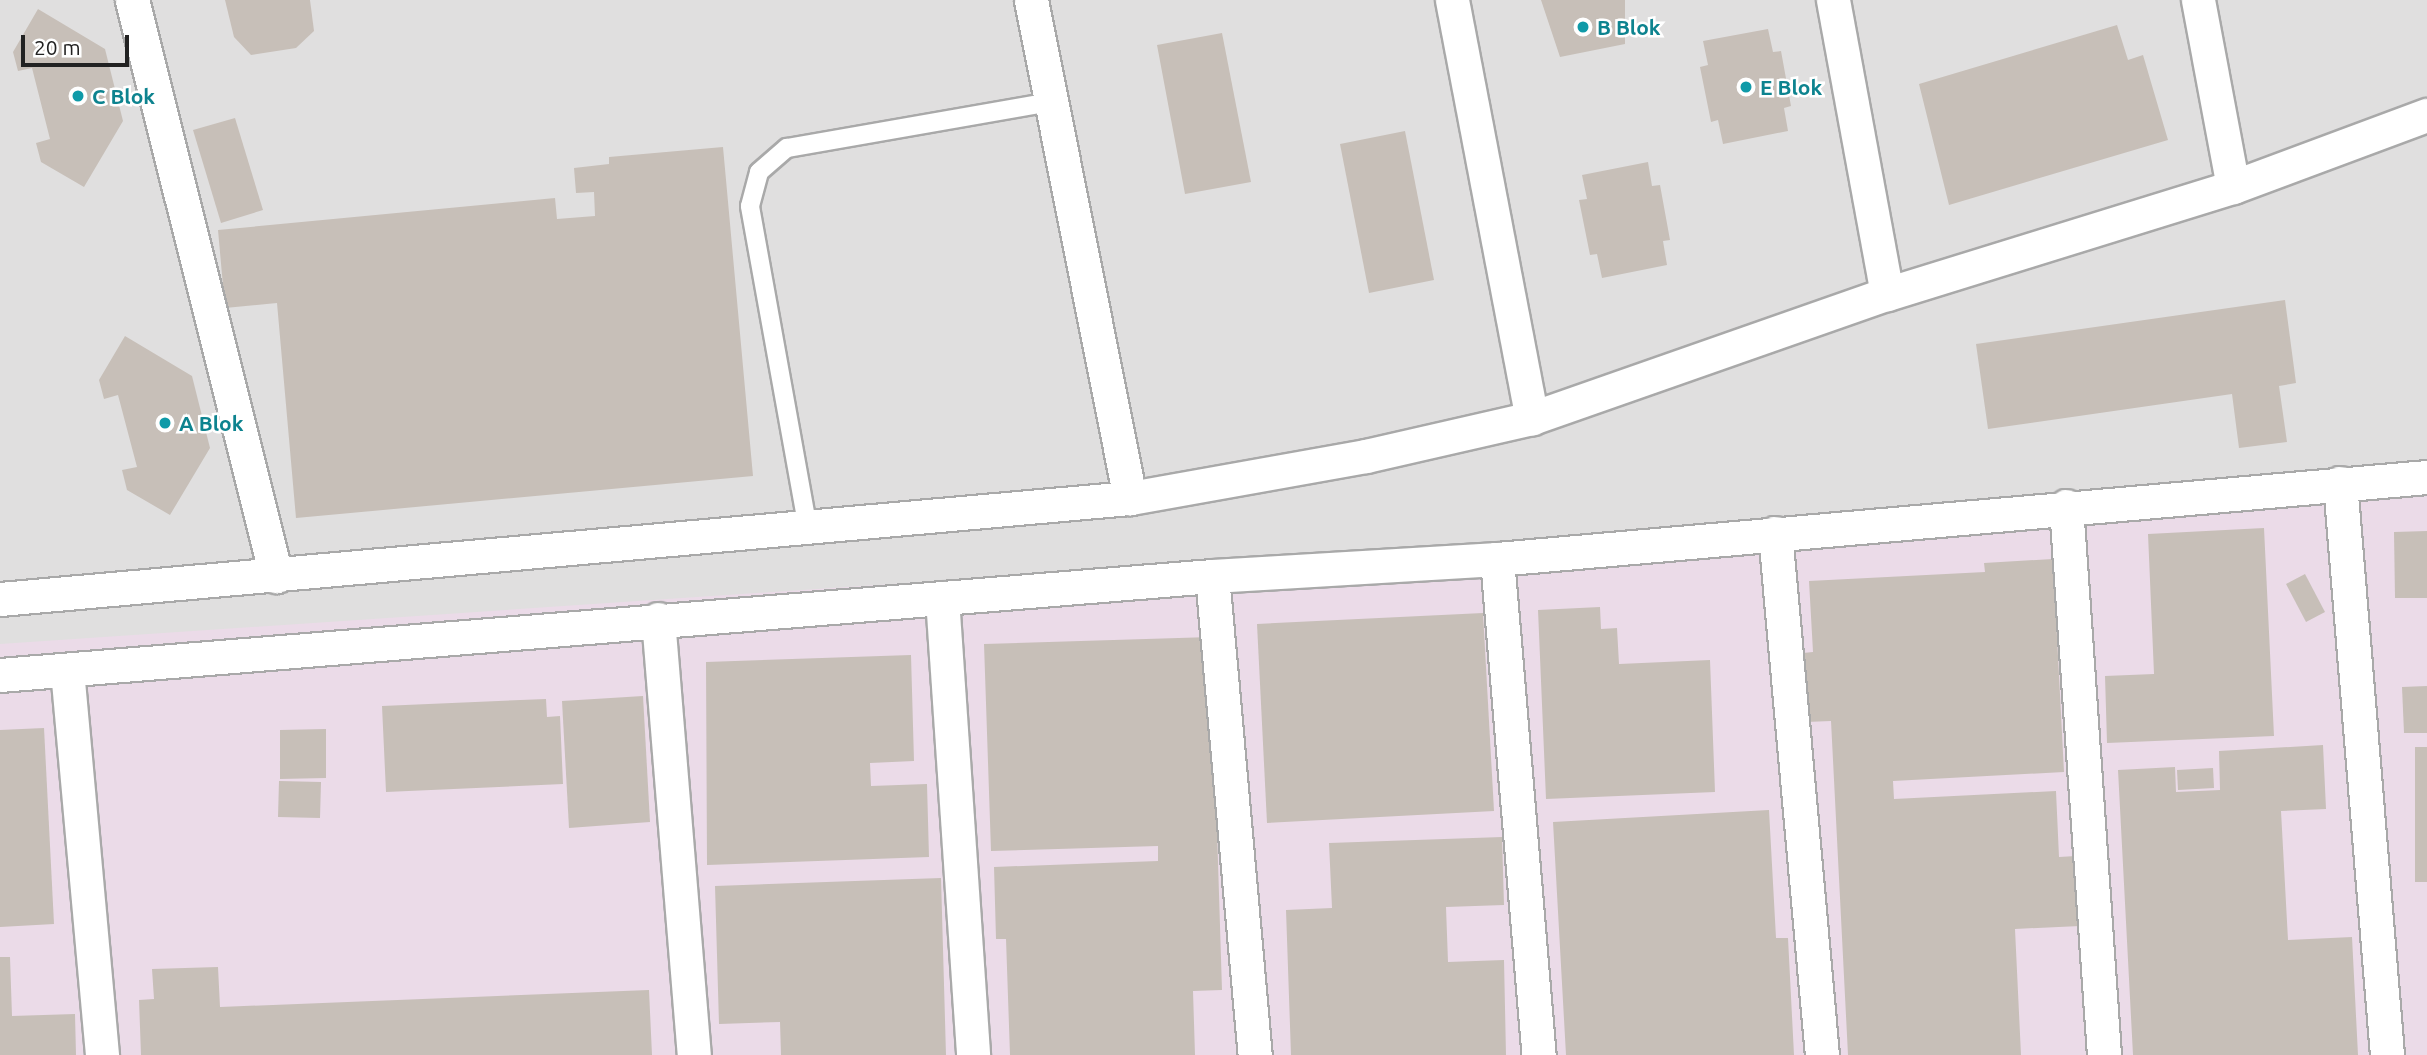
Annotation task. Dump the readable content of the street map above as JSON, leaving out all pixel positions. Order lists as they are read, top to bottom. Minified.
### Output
{"places":["B Blok","E Blok","C Blok","A Blok"],"scale_bar":"20 m"}
